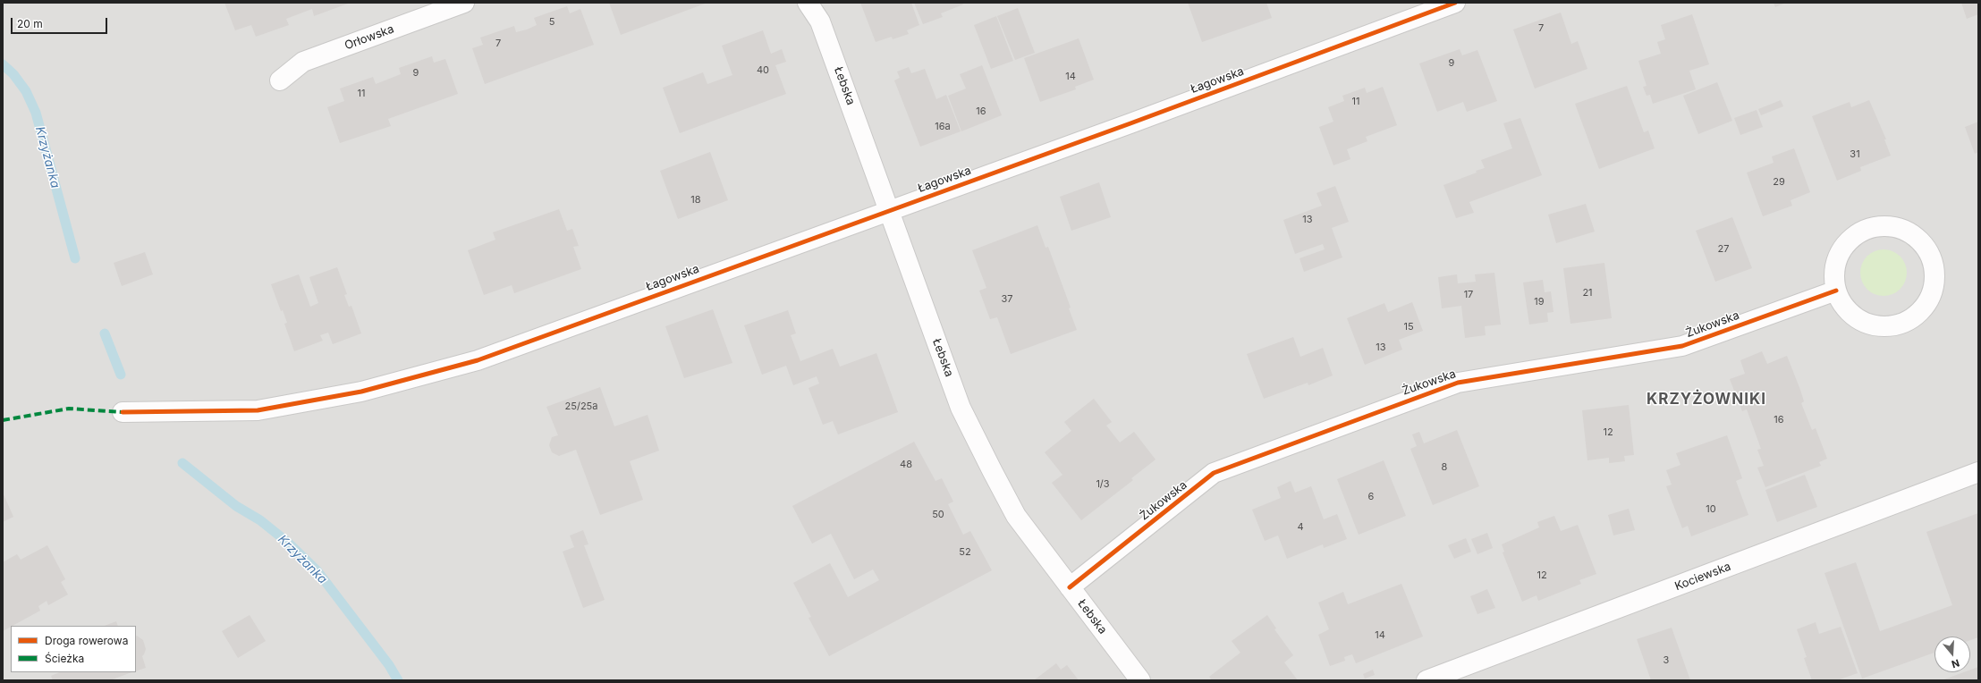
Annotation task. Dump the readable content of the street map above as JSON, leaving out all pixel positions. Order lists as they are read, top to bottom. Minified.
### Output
{"streets":{"street":["Orłowska","Łagowska","Łebska","Żukowska","Kociewska"]},"crossings":[["Łagowska","Łebska"],["Łebska","Żukowska"]],"districts":["KRZYŻOWNIKI"],"water":["Krzyżanka"],"house_numbers":["5","7","7","9","40","9","14","11","11","16","16a","31","29","18","13","27","21","17","37","19","15","13","25/25a","16","12","48","8","1/3","6","10","50","4","52","12","14","3"],"legend":["Droga rowerowa","Ścieżka"],"scale_bar":"20 m","north":"bottom"}
